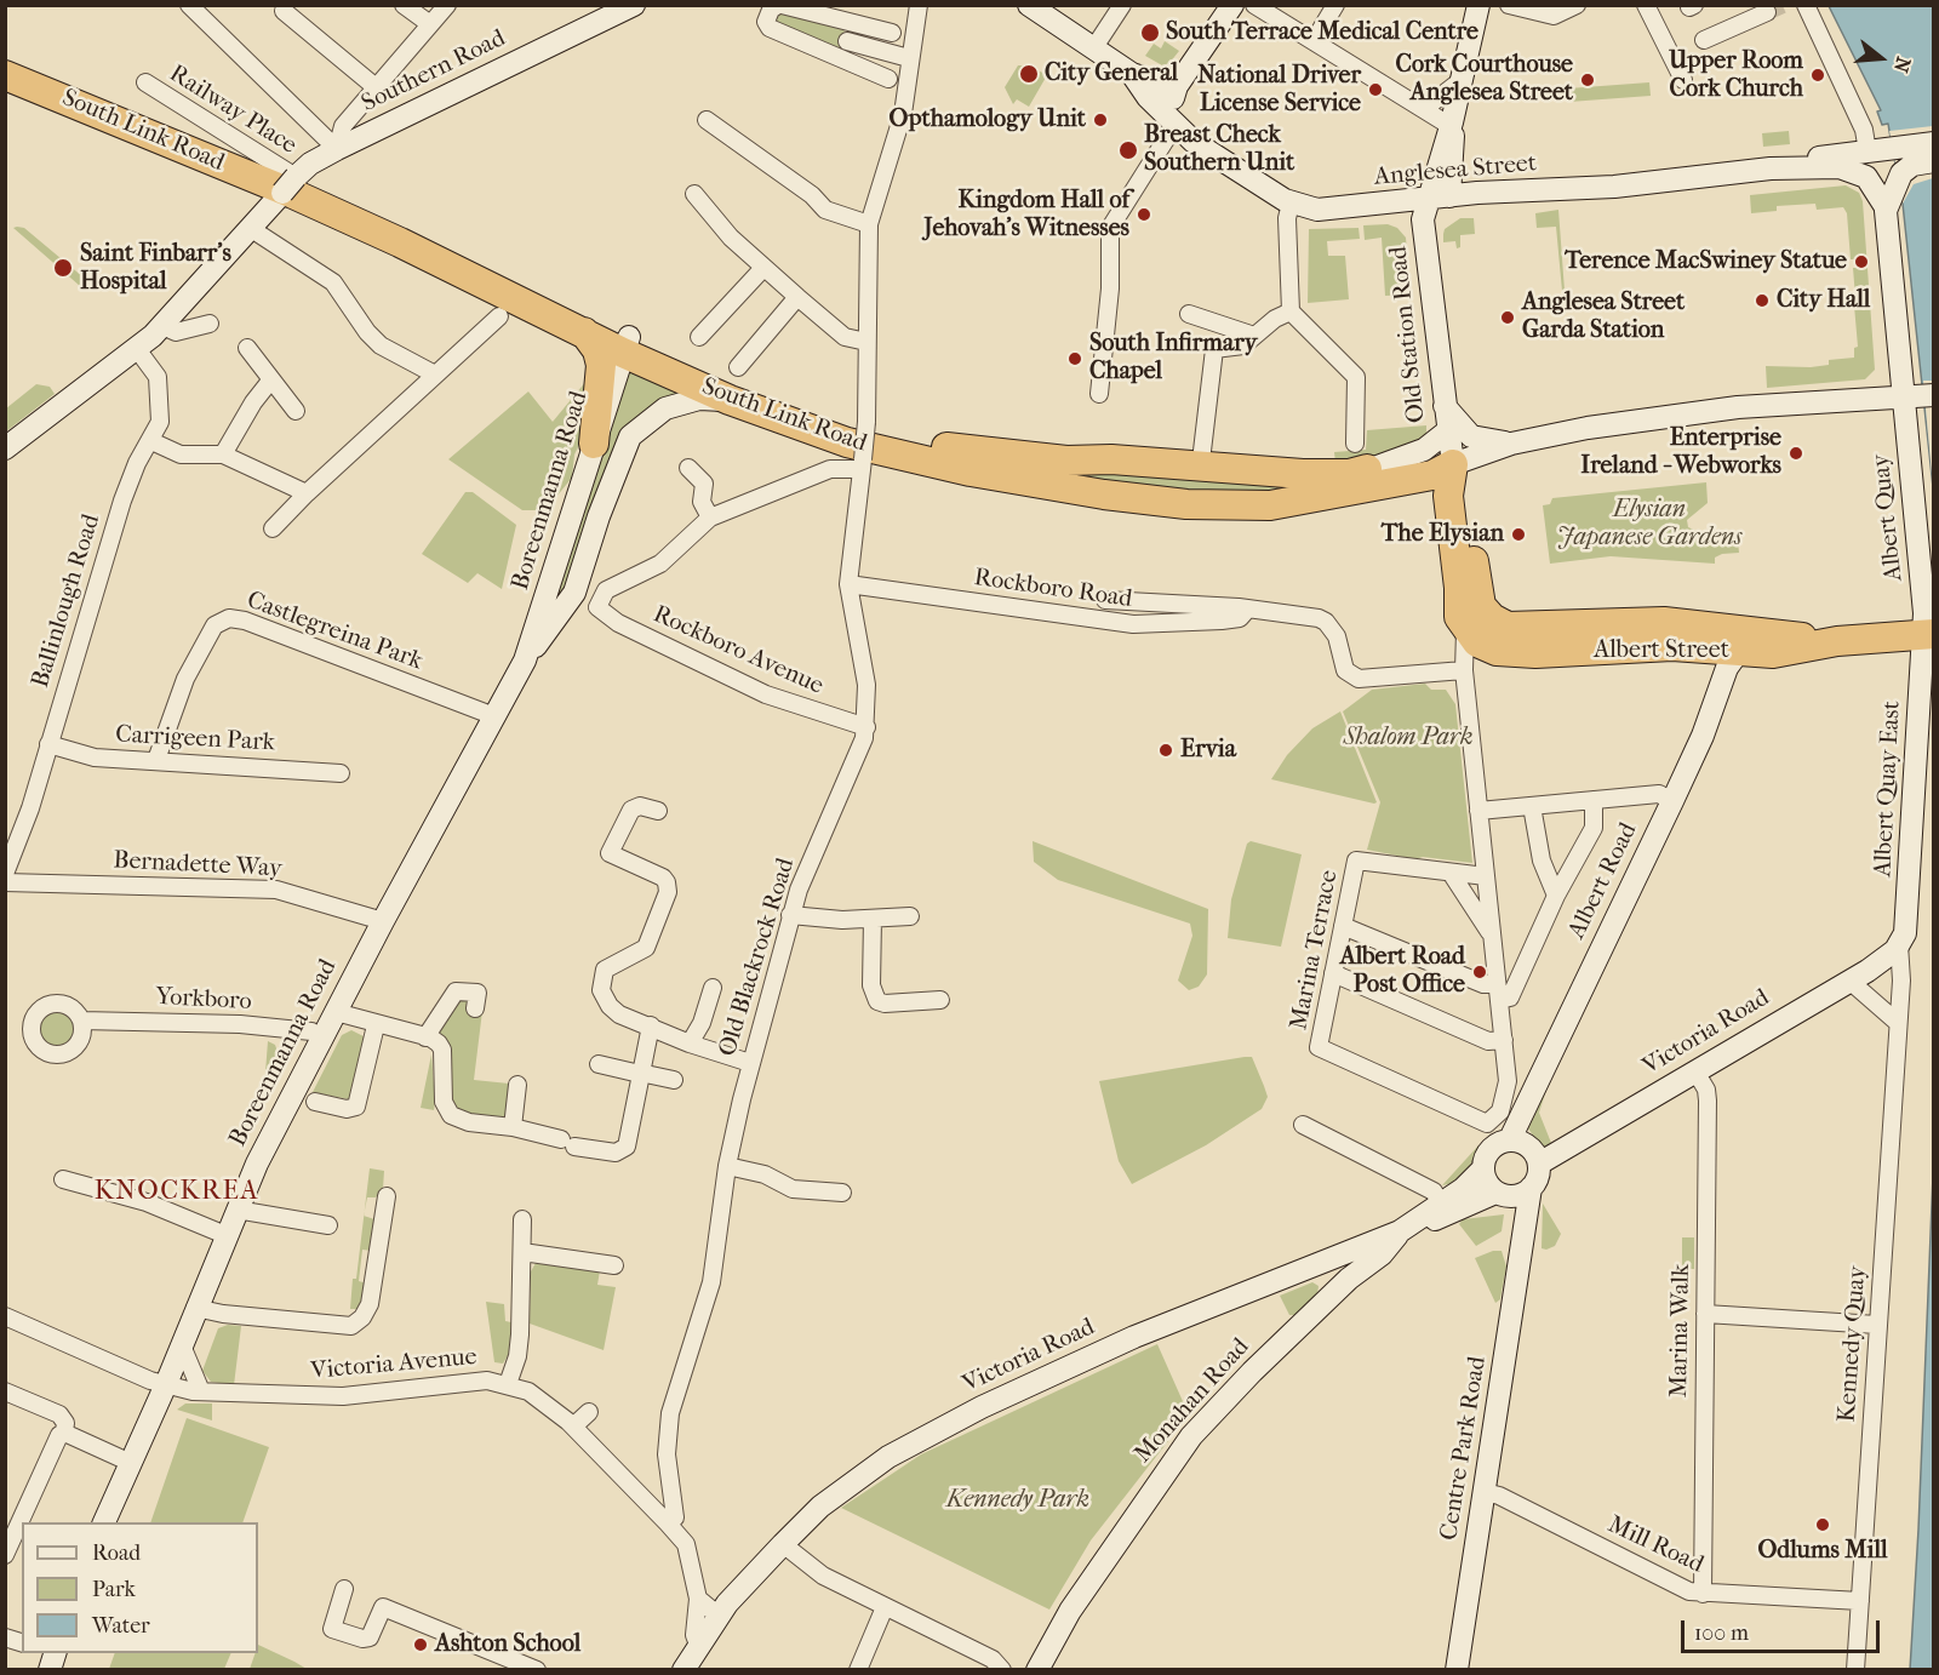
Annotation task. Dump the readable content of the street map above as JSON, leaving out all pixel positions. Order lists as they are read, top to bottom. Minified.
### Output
{"streets":{"highway":["South Link Road","Albert Street"],"street":["Southern Road","Railway Place","Anglesea Street","Old Station Road","Boreenmanna Road","Albert Quay","Rockboro Road","Ballinlough Road","Castlegreina Park","Rockboro Avenue","Carrigeen Park","Albert Quay East","Bernadette Way","Albert Road","Marina Terrace","Old Blackrock Road","Yorkboro","Victoria Road","Marina Walk","Kennedy Quay","Victoria Avenue","Monahan Road","Centre Park Road","Mill Road"]},"crossings":[["Southern Road","Railway Place"],["Southern Road","South Link Road"],["Southern Road","Ballinlough Road"],["Railway Place","South Link Road"],["South Link Road","Boreenmanna Road"],["Anglesea Street","Old Station Road"],["Anglesea Street","Albert Quay"],["Old Station Road","Albert Street"],["Boreenmanna Road","Castlegreina Park"],["Boreenmanna Road","Bernadette Way"],["Boreenmanna Road","Yorkboro"],["Boreenmanna Road","Victoria Avenue"],["Albert Quay","Albert Street"],["Albert Quay","Albert Quay East"],["Rockboro Road","Old Blackrock Road"],["Ballinlough Road","Carrigeen Park"],["Castlegreina Park","Carrigeen Park"],["Rockboro Avenue","Old Blackrock Road"],["Albert Street","Albert Quay East"],["Albert Street","Albert Road"],["Albert Quay East","Victoria Road"],["Albert Quay East","Kennedy Quay"],["Albert Road","Victoria Road"],["Albert Road","Centre Park Road"],["Old Blackrock Road","Victoria Avenue"],["Victoria Road","Marina Walk"],["Victoria Road","Kennedy Quay"],["Victoria Road","Monahan Road"],["Victoria Road","Centre Park Road"],["Marina Walk","Mill Road"],["Kennedy Quay","Mill Road"],["Centre Park Road","Mill Road"]],"districts":["KNOCKREA"],"parks":["Elysian Japanese Gardens","Shalom Park","Kennedy Park"],"places":["South Terrace Medical Centre","City General","Upper Room Cork Church","Cork Courthouse Anglesea Street","National Driver License Service","Opthamology Unit","Breast Check Southern Unit","Kingdom Hall of Jehovah's Witnesses","Terence MacSwiney Statue","Saint Finbarr's Hospital","City Hall","Anglesea Street Garda Station","South Infirmary Chapel","Enterprise Ireland - Webworks","The Elysian","Ervia","Albert Road Post Office","Odlums Mill","Ashton School"],"legend":["Road","Park","Water"],"scale_bar":"100 m","north":"right"}
